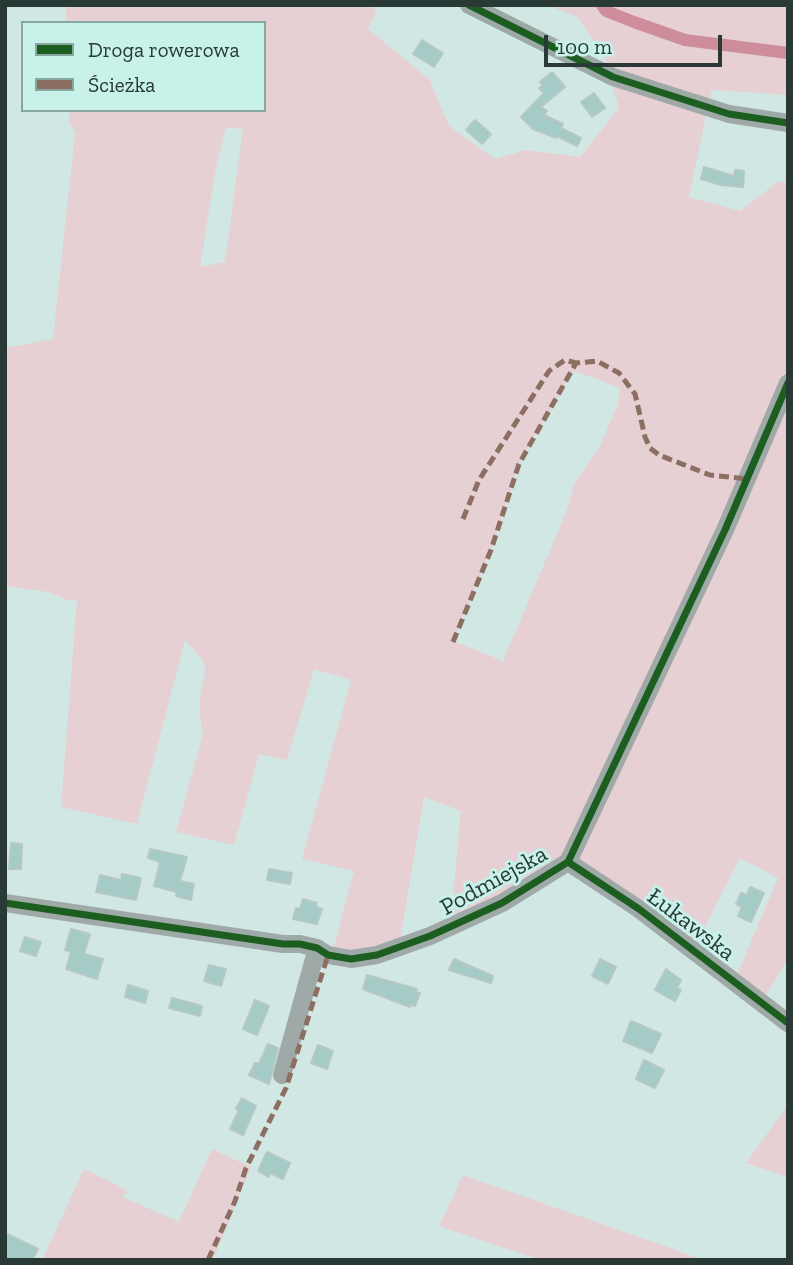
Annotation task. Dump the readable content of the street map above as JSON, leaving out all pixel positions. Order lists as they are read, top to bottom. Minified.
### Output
{"streets":{"street":["Podmiejska","Łukawska"]},"crossings":[["Podmiejska","Łukawska"]],"legend":["Droga rowerowa","Ścieżka"],"scale_bar":"100 m"}
